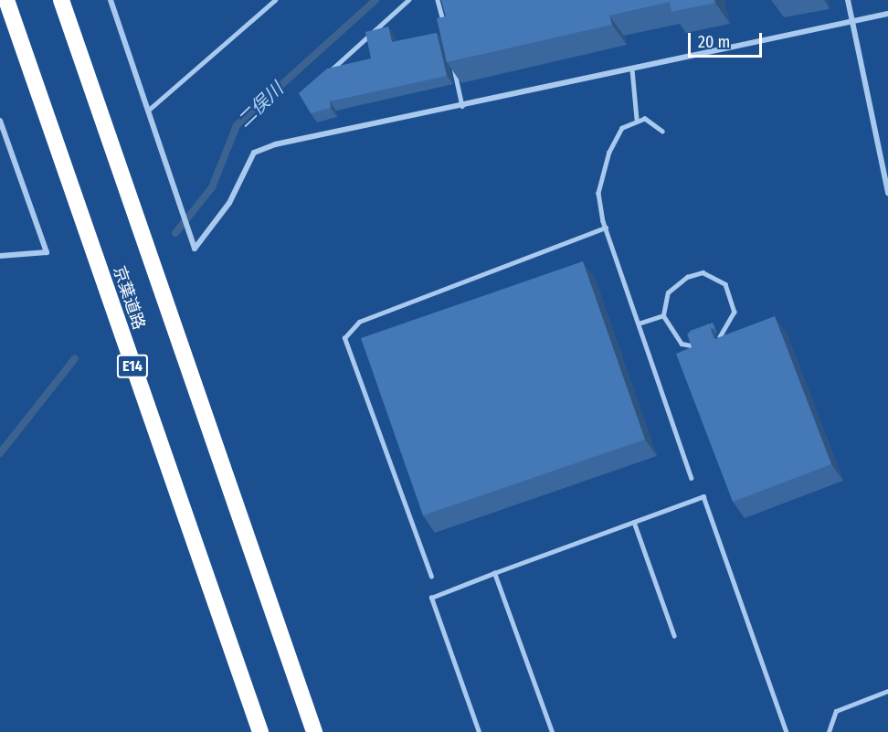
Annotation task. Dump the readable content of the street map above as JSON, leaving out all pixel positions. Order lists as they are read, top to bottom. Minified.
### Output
{"streets":{"highway":["京葉道路","E14"]},"water":["二俣川"],"scale_bar":"20 m"}
